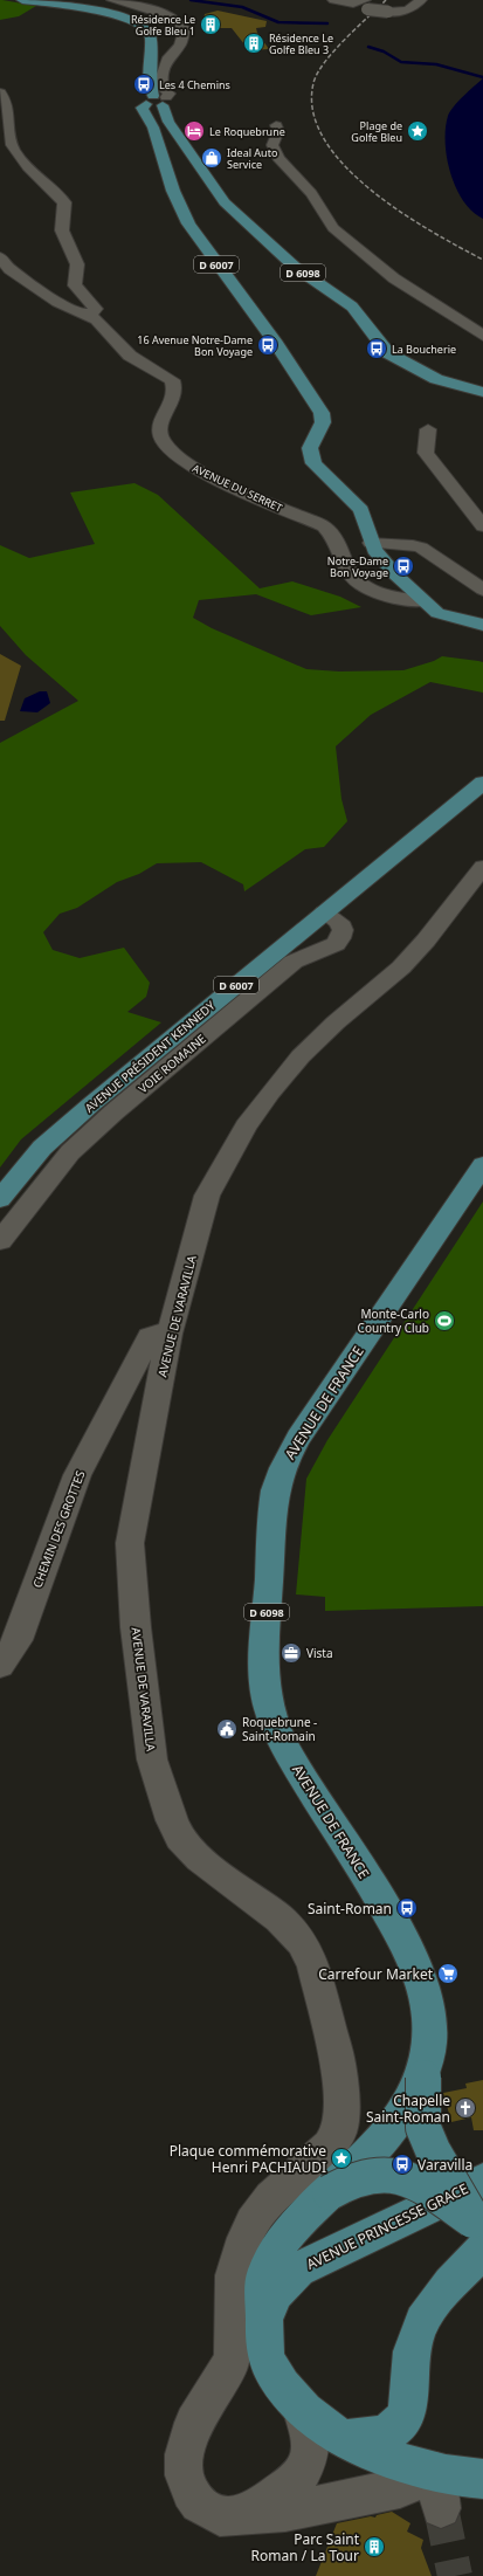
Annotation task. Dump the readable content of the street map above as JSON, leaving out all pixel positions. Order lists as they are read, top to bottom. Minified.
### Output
{"streets":{"main road":["D 6007","D 6098","AVENUE PRÉSIDENT KENNEDY","AVENUE DE FRANCE","AVENUE PRINCESSE GRACE"],"street":["AVENUE DU SERRET","VOIE ROMAINE","AVENUE DE VARAVILLA","CHEMIN DES GROTTES"]},"crossings":[["D 6007","D 6098"],["D 6007","AVENUE DU SERRET"],["AVENUE PRÉSIDENT KENNEDY","VOIE ROMAINE"],["AVENUE DE VARAVILLA","CHEMIN DES GROTTES"],["AVENUE DE FRANCE","AVENUE PRINCESSE GRACE"]],"places":{"building":["Résidence Le Golfe Bleu 1","Résidence Le Golfe Bleu 3","Parc Saint Roman / La Tour"],"bus stop":["Les 4 Chemins","16 Avenue Notre-Dame Bon Voyage","La Boucherie","Notre-Dame Bon Voyage","Saint-Roman","Varavilla"],"hotel":["Le Roquebrune"],"place":["Plage de Golfe Bleu","Plaque commémorative Henri PACHIAUDI"],"shop":["Ideal Auto Service"],"sports":["Monte-Carlo Country Club"],"office":["Vista"],"public building":["Roquebrune - Saint-Romain"],"supermarket":["Carrefour Market"],"church":["Chapelle Saint-Roman"]}}
